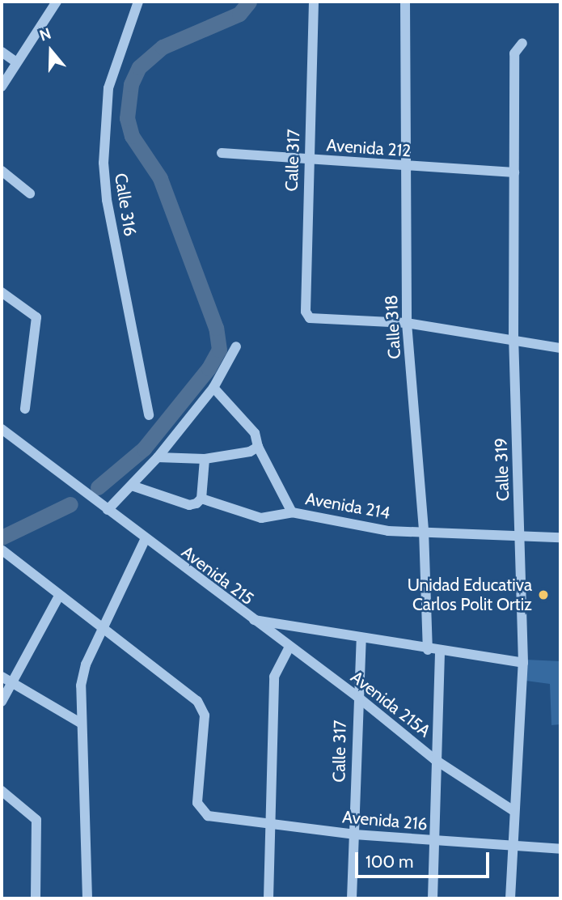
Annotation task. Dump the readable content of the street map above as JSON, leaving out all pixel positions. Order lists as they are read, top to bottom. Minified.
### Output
{"streets":{"street":["Avenida 212","Calle 317","Calle 316","Calle 318","Calle 319","Avenida 214","Avenida 215","Avenida 215A","Avenida 216"]},"crossings":[["Avenida 212","Calle 317"],["Avenida 212","Calle 318"],["Avenida 212","Calle 319"],["Calle 317","Calle 318"],["Calle 317","Avenida 215"],["Calle 317","Avenida 215A"],["Calle 317","Avenida 216"],["Calle 318","Avenida 214"],["Calle 318","Avenida 215"],["Calle 319","Avenida 214"],["Calle 319","Avenida 215"],["Calle 319","Avenida 215A"],["Calle 319","Avenida 216"],["Avenida 215","Avenida 215A"]],"places":["Unidad Educativa Carlos Polit Ortiz"],"scale_bar":"100 m","north":"top"}
